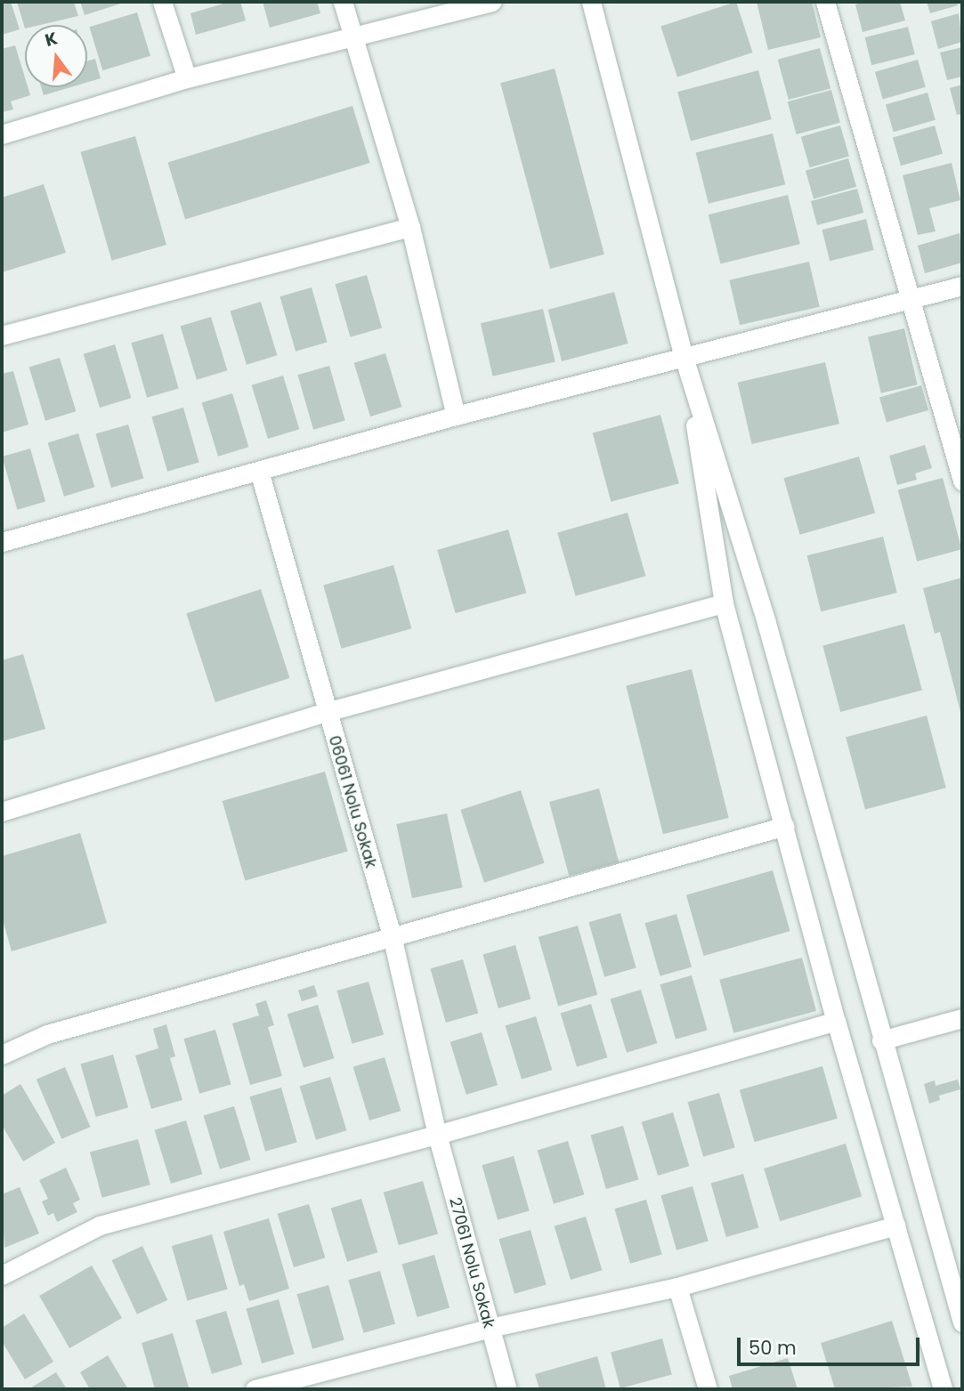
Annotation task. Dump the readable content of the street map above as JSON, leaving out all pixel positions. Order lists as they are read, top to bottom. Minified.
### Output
{"streets":{"street":["06061 Nolu Sokak","27061 Nolu Sokak"]},"crossings":[["06061 Nolu Sokak","27061 Nolu Sokak"]],"scale_bar":"50 m","north":"top"}
